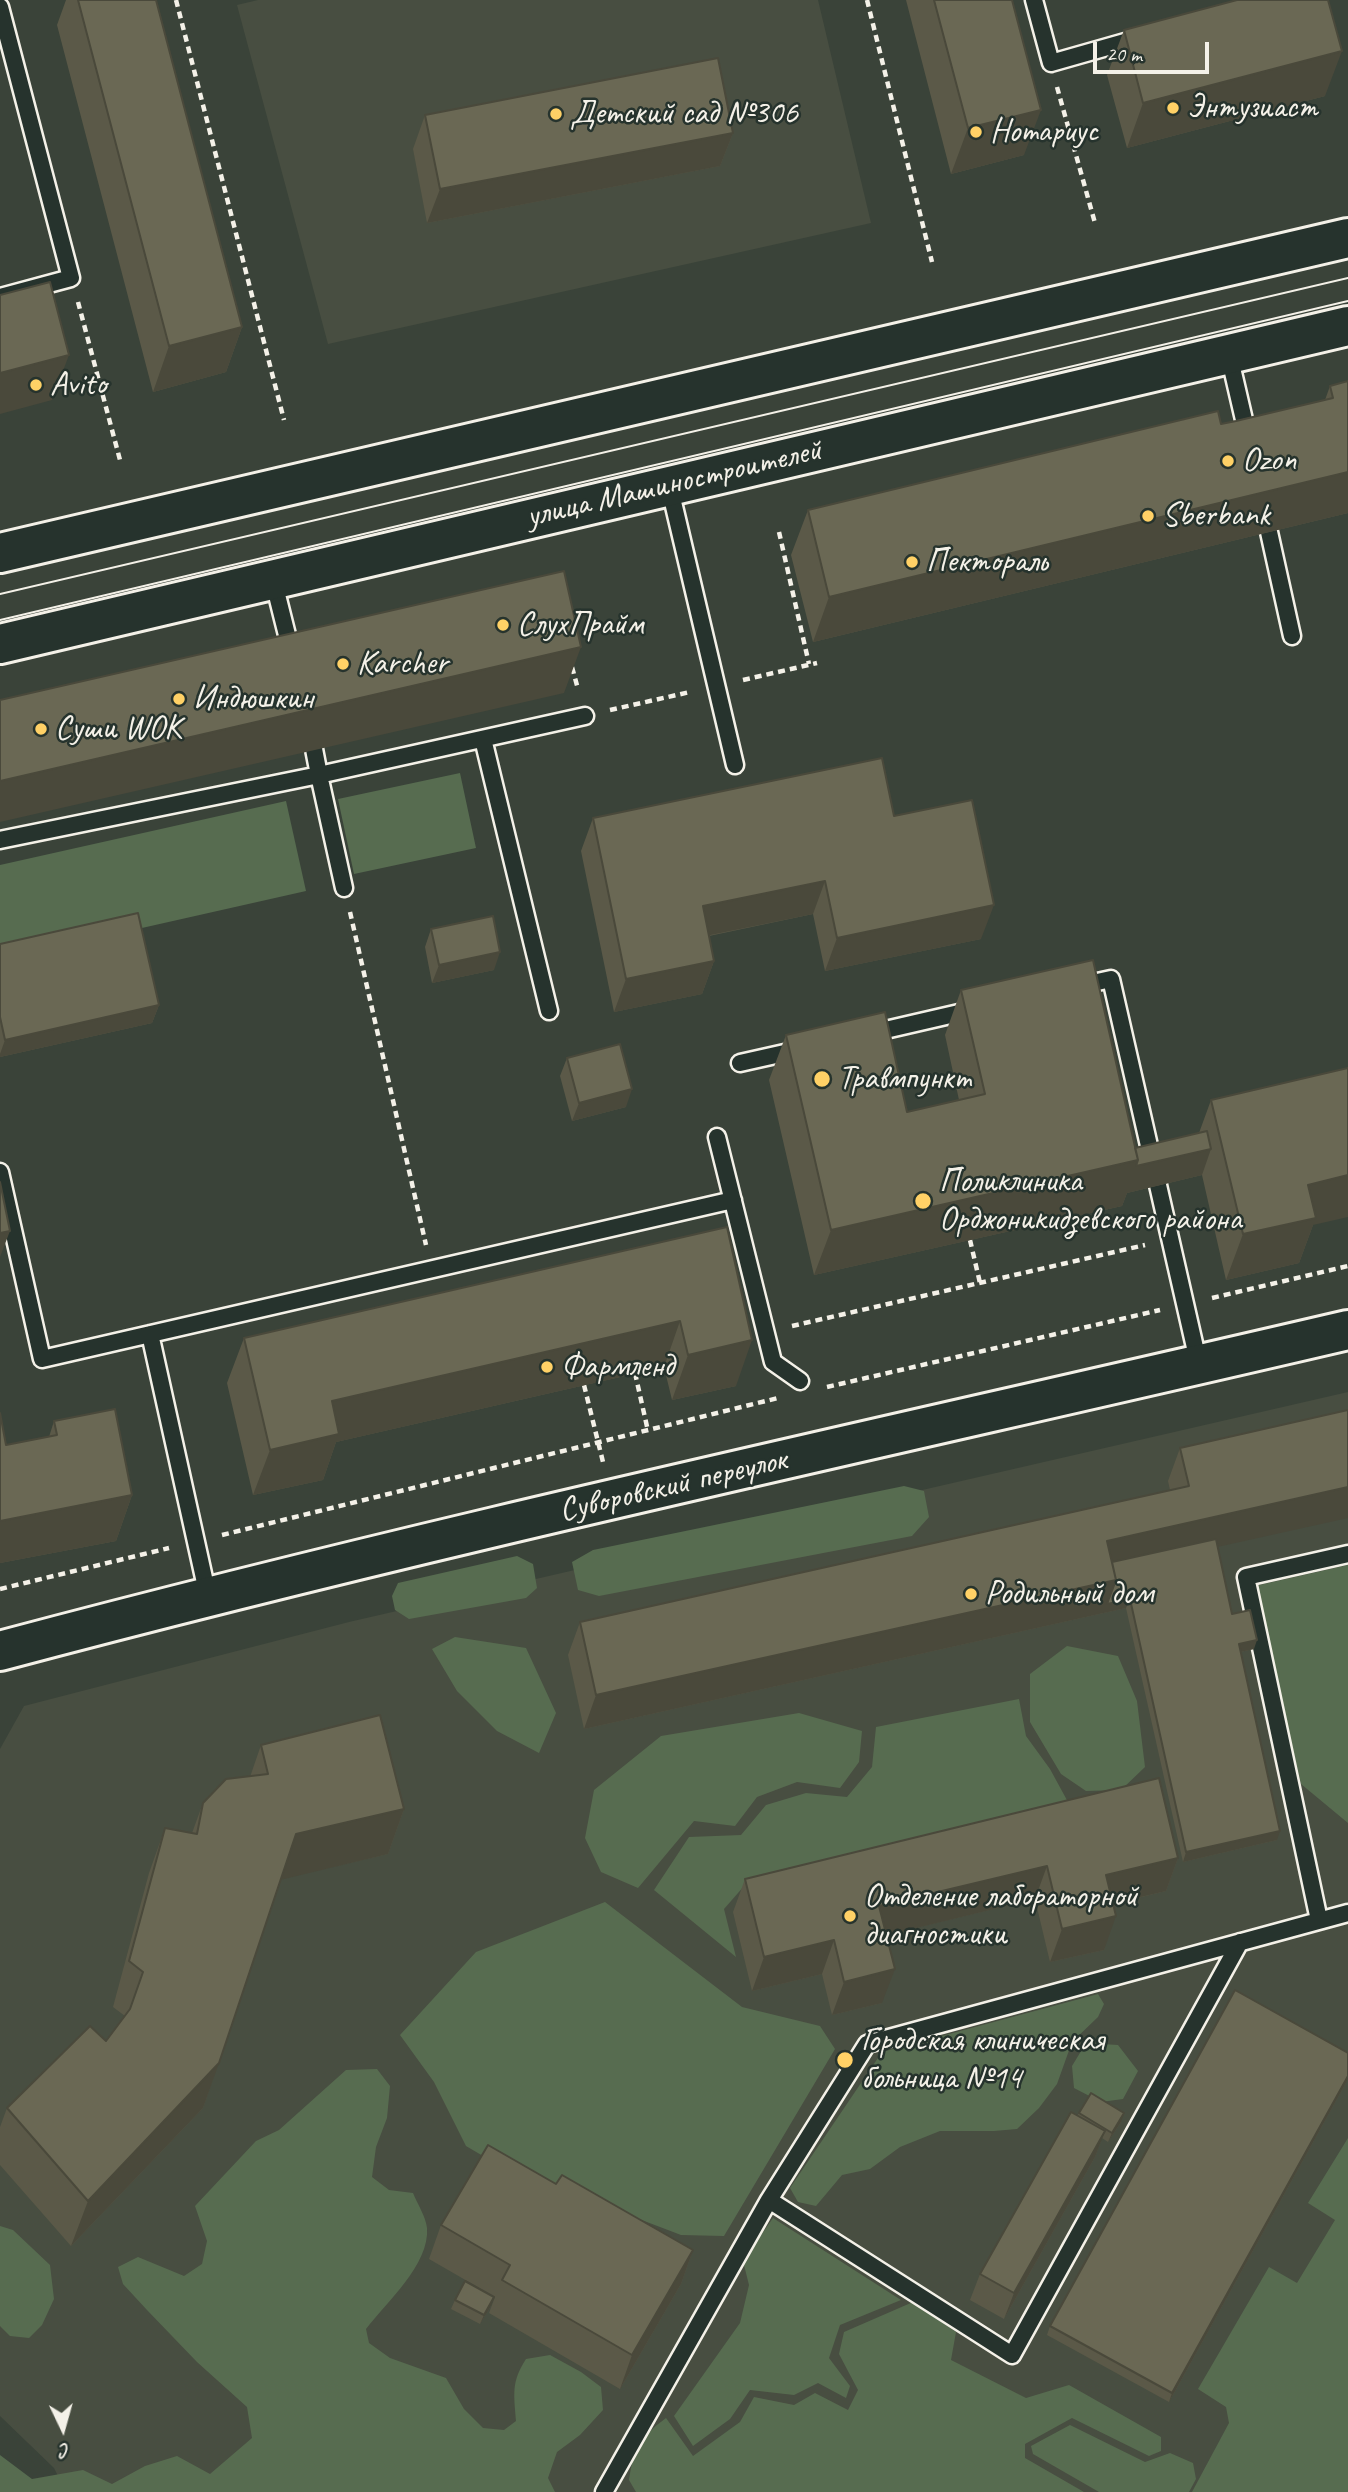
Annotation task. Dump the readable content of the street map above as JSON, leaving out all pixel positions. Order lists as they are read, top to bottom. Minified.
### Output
{"streets":{"main road":["улица Машиностроителей","Суворовский переулок"]},"places":["Энтузиаст","Детский сад №306","Нотариус","Avito","Ozon","Sberbank","Пектораль","СлухПрайм","Karcher","Индюшкин","Суши WOK","Травмпункт","Поликлиника Орджоникидзевского района","Фармленд","Родильный дом","Отделение лабораторной диагностики","Городская клиническая больница №14"],"scale_bar":"20 m","north":"bottom"}
